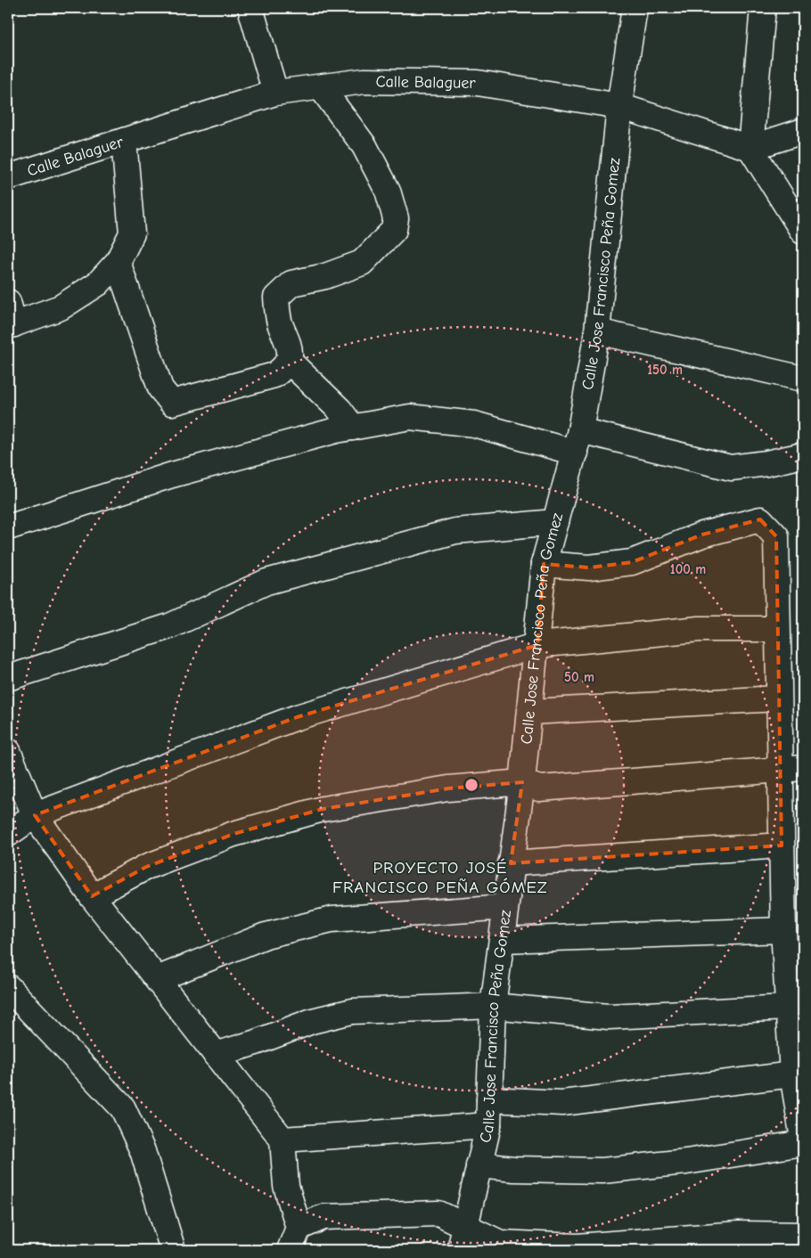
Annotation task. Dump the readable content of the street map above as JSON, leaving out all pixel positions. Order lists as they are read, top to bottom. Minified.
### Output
{"streets":{"street":["Calle Balaguer","Calle Jose Francisco Peña Gomez"]},"crossings":[["Calle Balaguer","Calle Jose Francisco Peña Gomez"]],"districts":["PROYECTO JOSÉ FRANCISCO PEÑA GÓMEZ"],"rings":["150 m","100 m","50 m"]}
